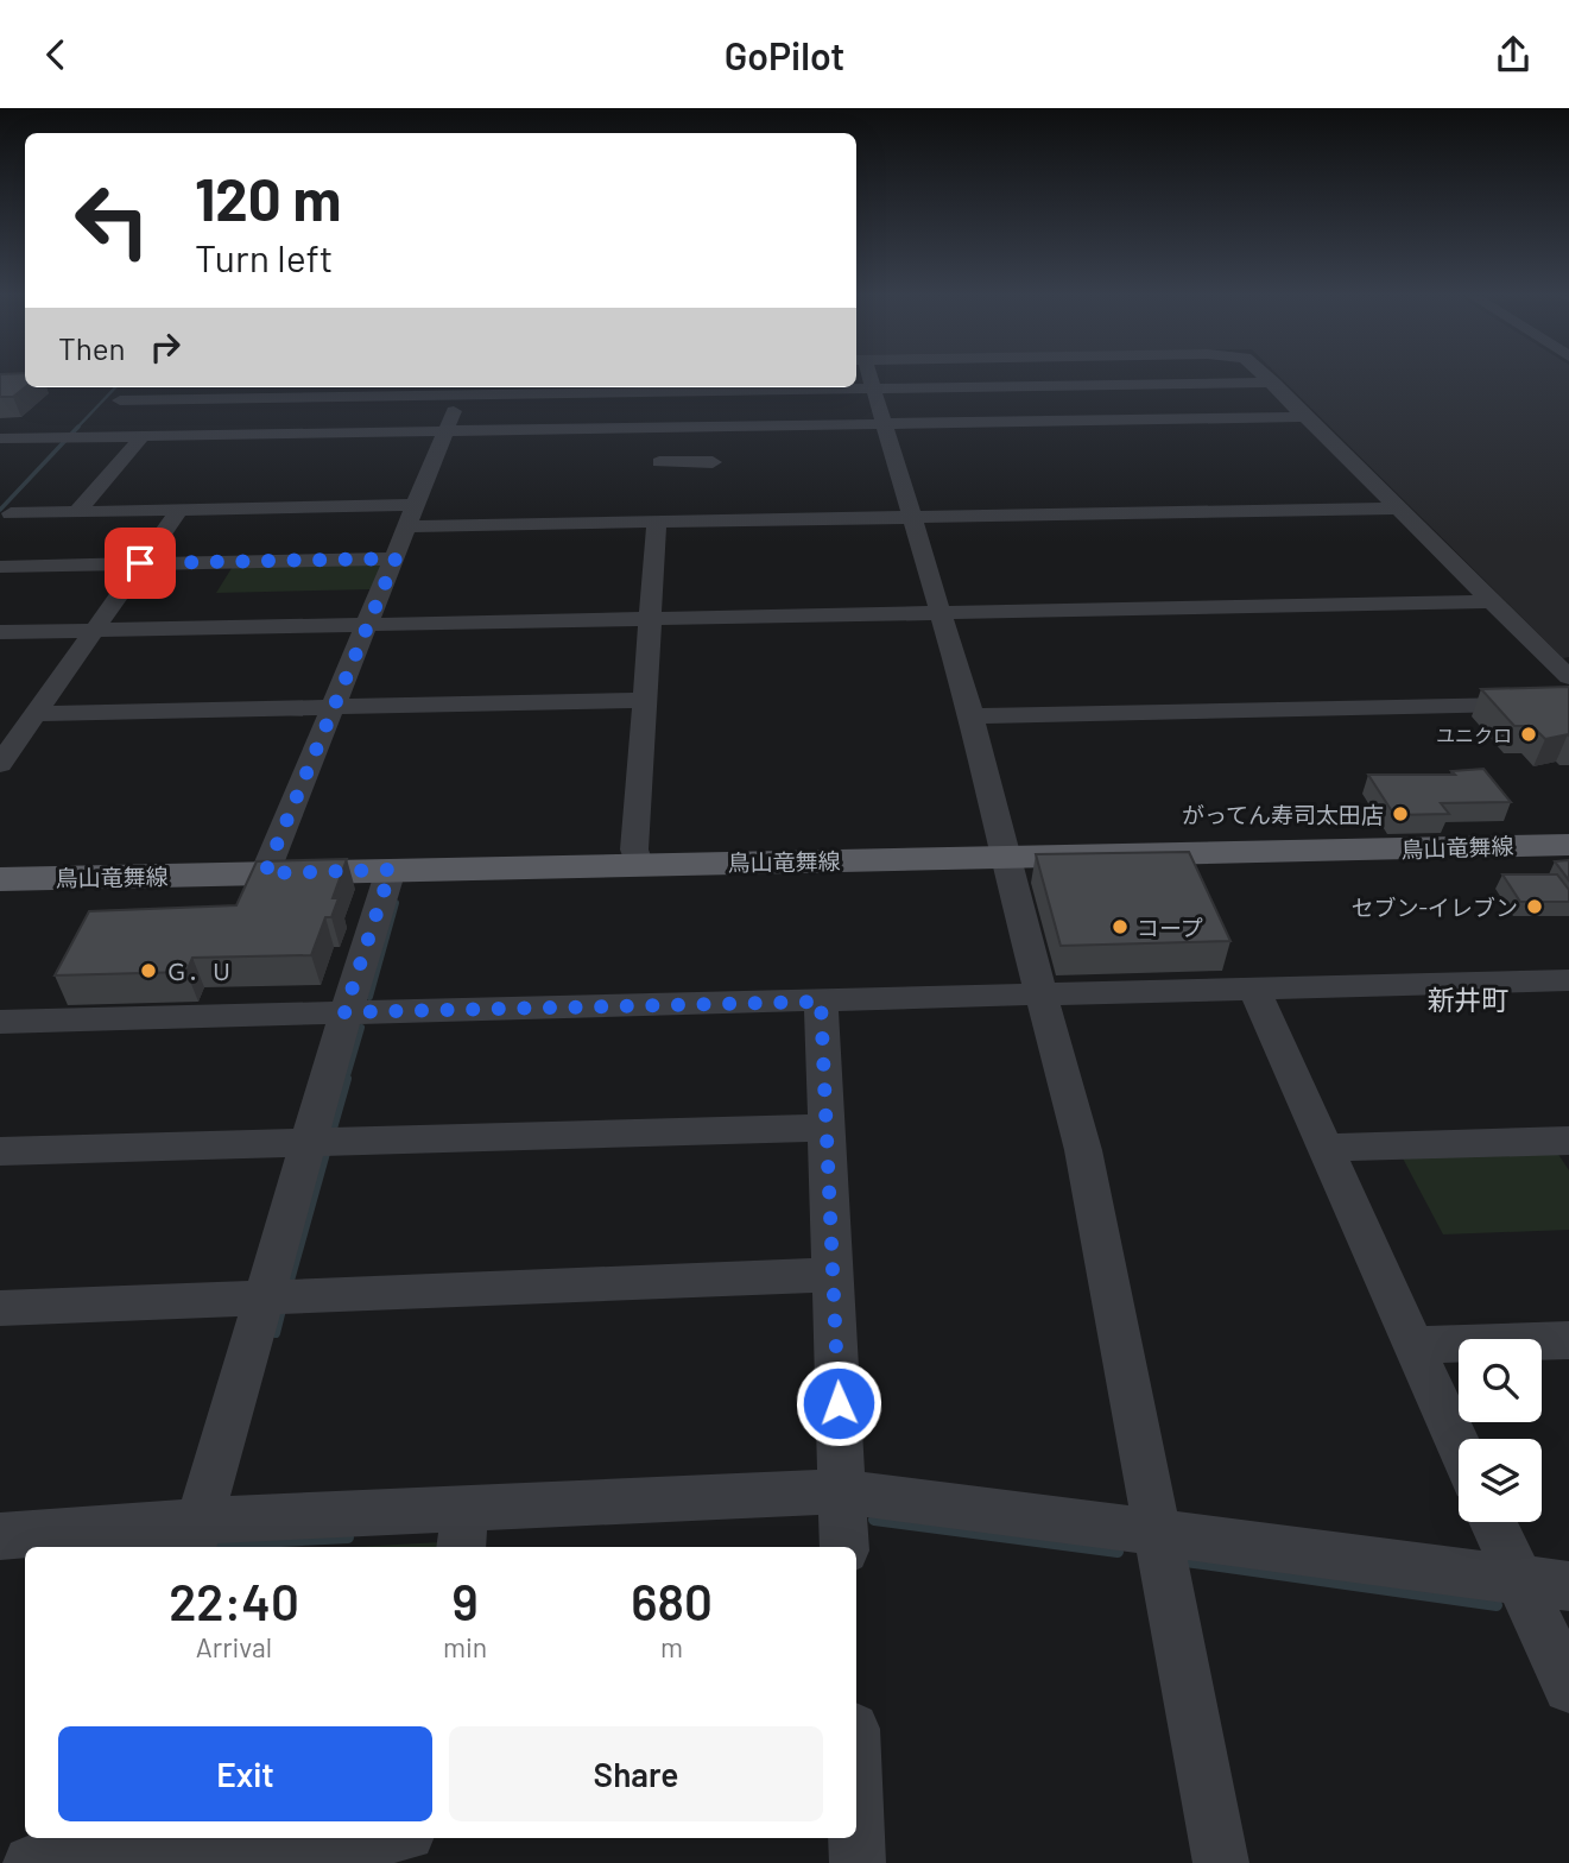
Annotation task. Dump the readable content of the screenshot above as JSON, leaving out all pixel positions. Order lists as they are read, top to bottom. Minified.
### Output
{"streets":{"main road":["鳥山竜舞線"]},"districts":["新井町"],"places":["ユニクロ","がってん寿司太田店","セブン-イレブン","コープ","Ｇ．Ｕ"],"page":{"header":"GoPilot","turn":["120 m","Turn left"],"then":"Then","eta":["22:40","Arrival","9","min","680","m"],"buttons":["Exit","Share"]}}
